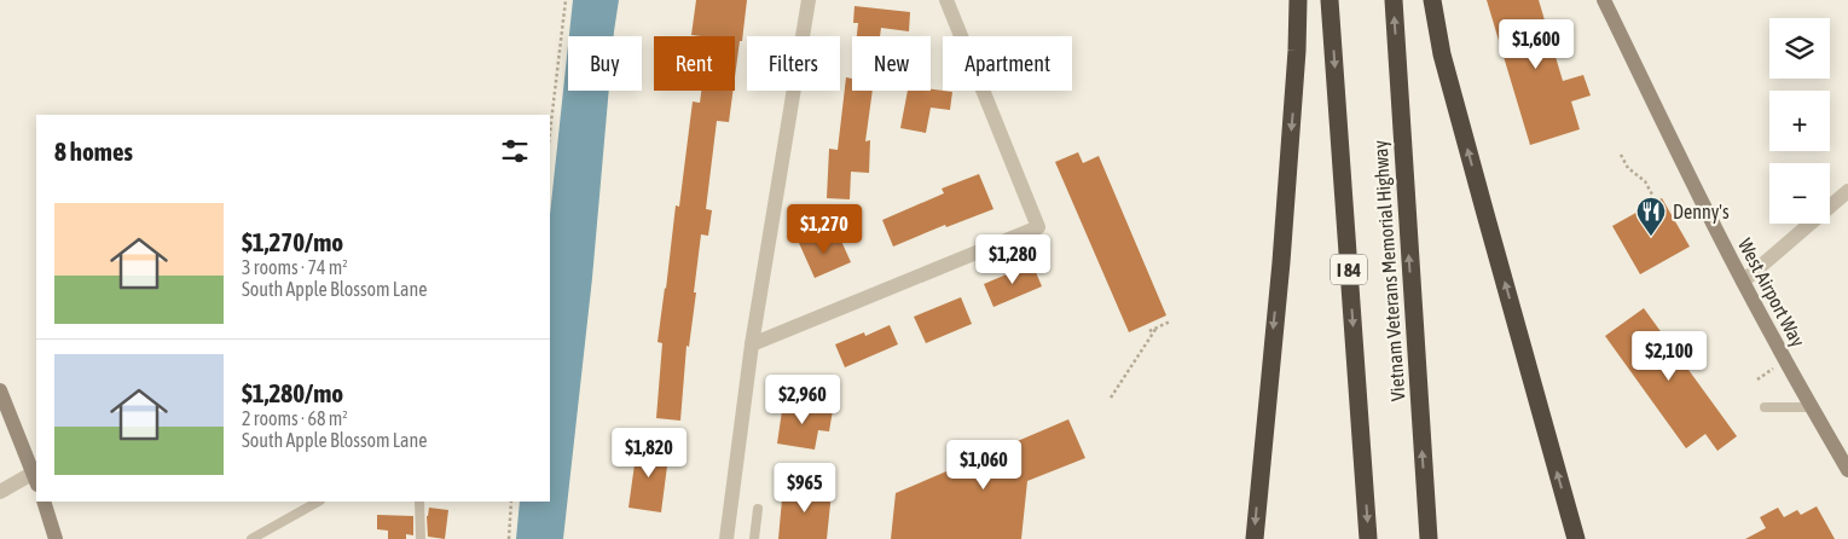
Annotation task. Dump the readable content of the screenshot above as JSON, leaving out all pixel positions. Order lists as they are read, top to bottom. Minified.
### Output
{"streets":{"highway":["I 84","Vietnam Veterans Memorial Highway"],"street":["West Airport Way"]},"places":{"restaurant":["Denny's"]},"page":{"map_buttons":["+","−"],"price":["$1,600","$1,270","$1,280","$2,100","$2,960","$1,820","$1,060","$965"],"chip":["Buy","Rent","Filters","New","Apartment"],"heading":"8 homes","list":[{"name":"$1,270/mo","note":"3 rooms · 74 m² · South Apple Blossom Lane"},{"name":"$1,280/mo","note":"2 rooms · 68 m² · South Apple Blossom Lane"}]}}
